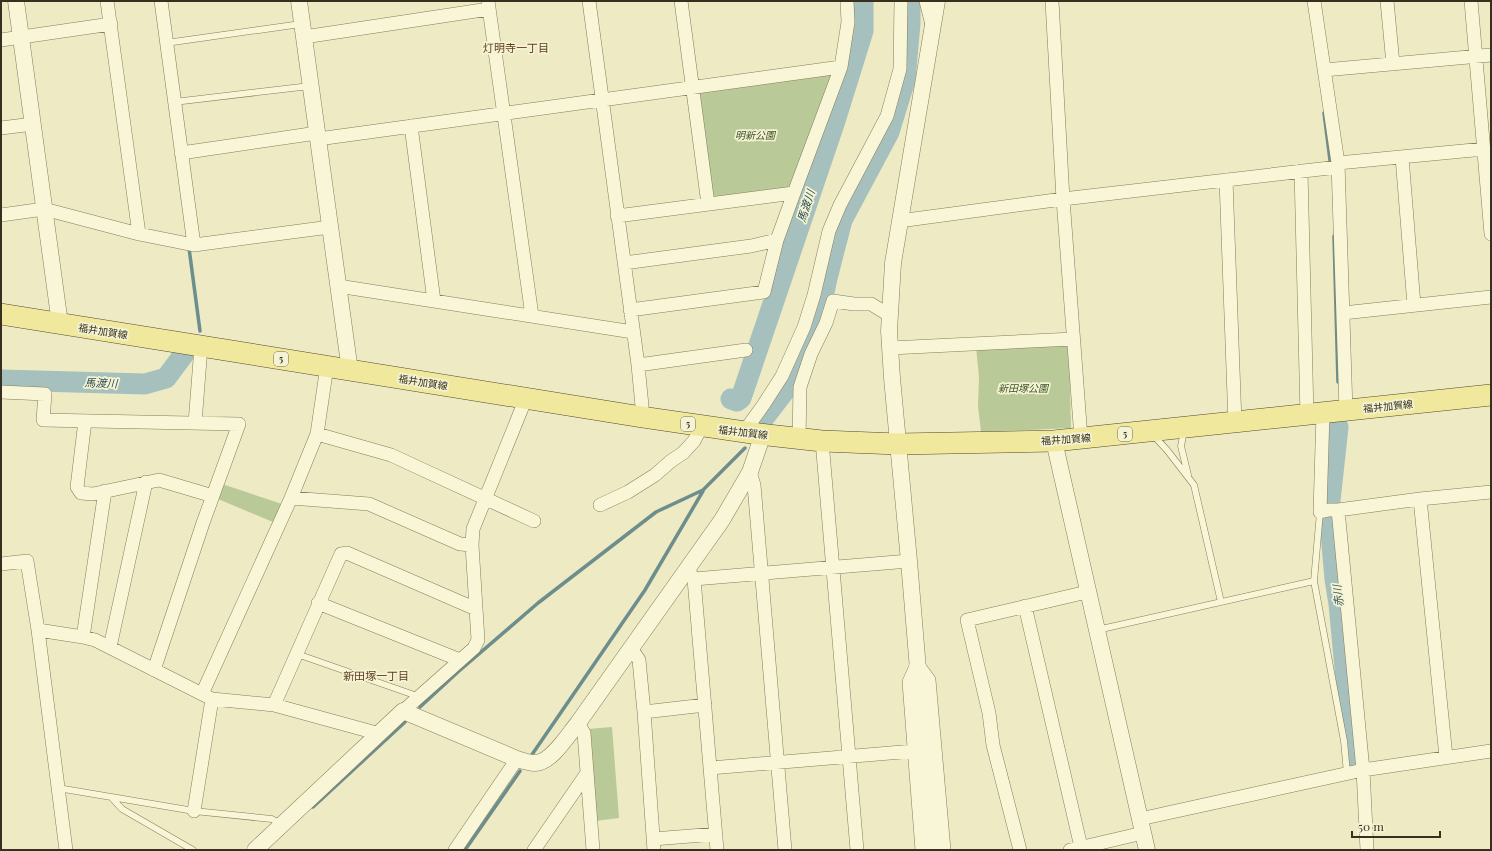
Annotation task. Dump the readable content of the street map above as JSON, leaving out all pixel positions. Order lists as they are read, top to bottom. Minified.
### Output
{"streets":{"main road":["福井加賀線","5"]},"districts":["灯明寺一丁目","新田塚一丁目"],"water":["馬渡川","赤川"],"parks":["明新公園","新田塚公園"],"scale_bar":"50 m"}
